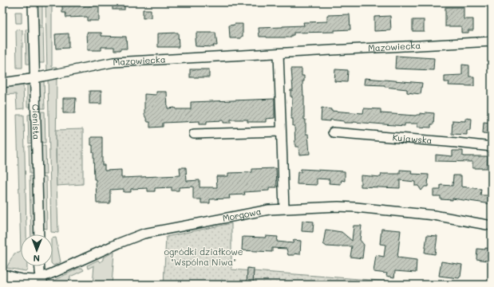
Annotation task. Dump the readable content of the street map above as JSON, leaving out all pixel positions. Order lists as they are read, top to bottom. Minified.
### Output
{"streets":{"street":["Mazowiecka","Cienista","Kujawska","Morgowa"]},"crossings":[["Mazowiecka","Cienista"]],"parks":["ogródki działkowe \"Wspólna Niwa\""],"north":"bottom"}
